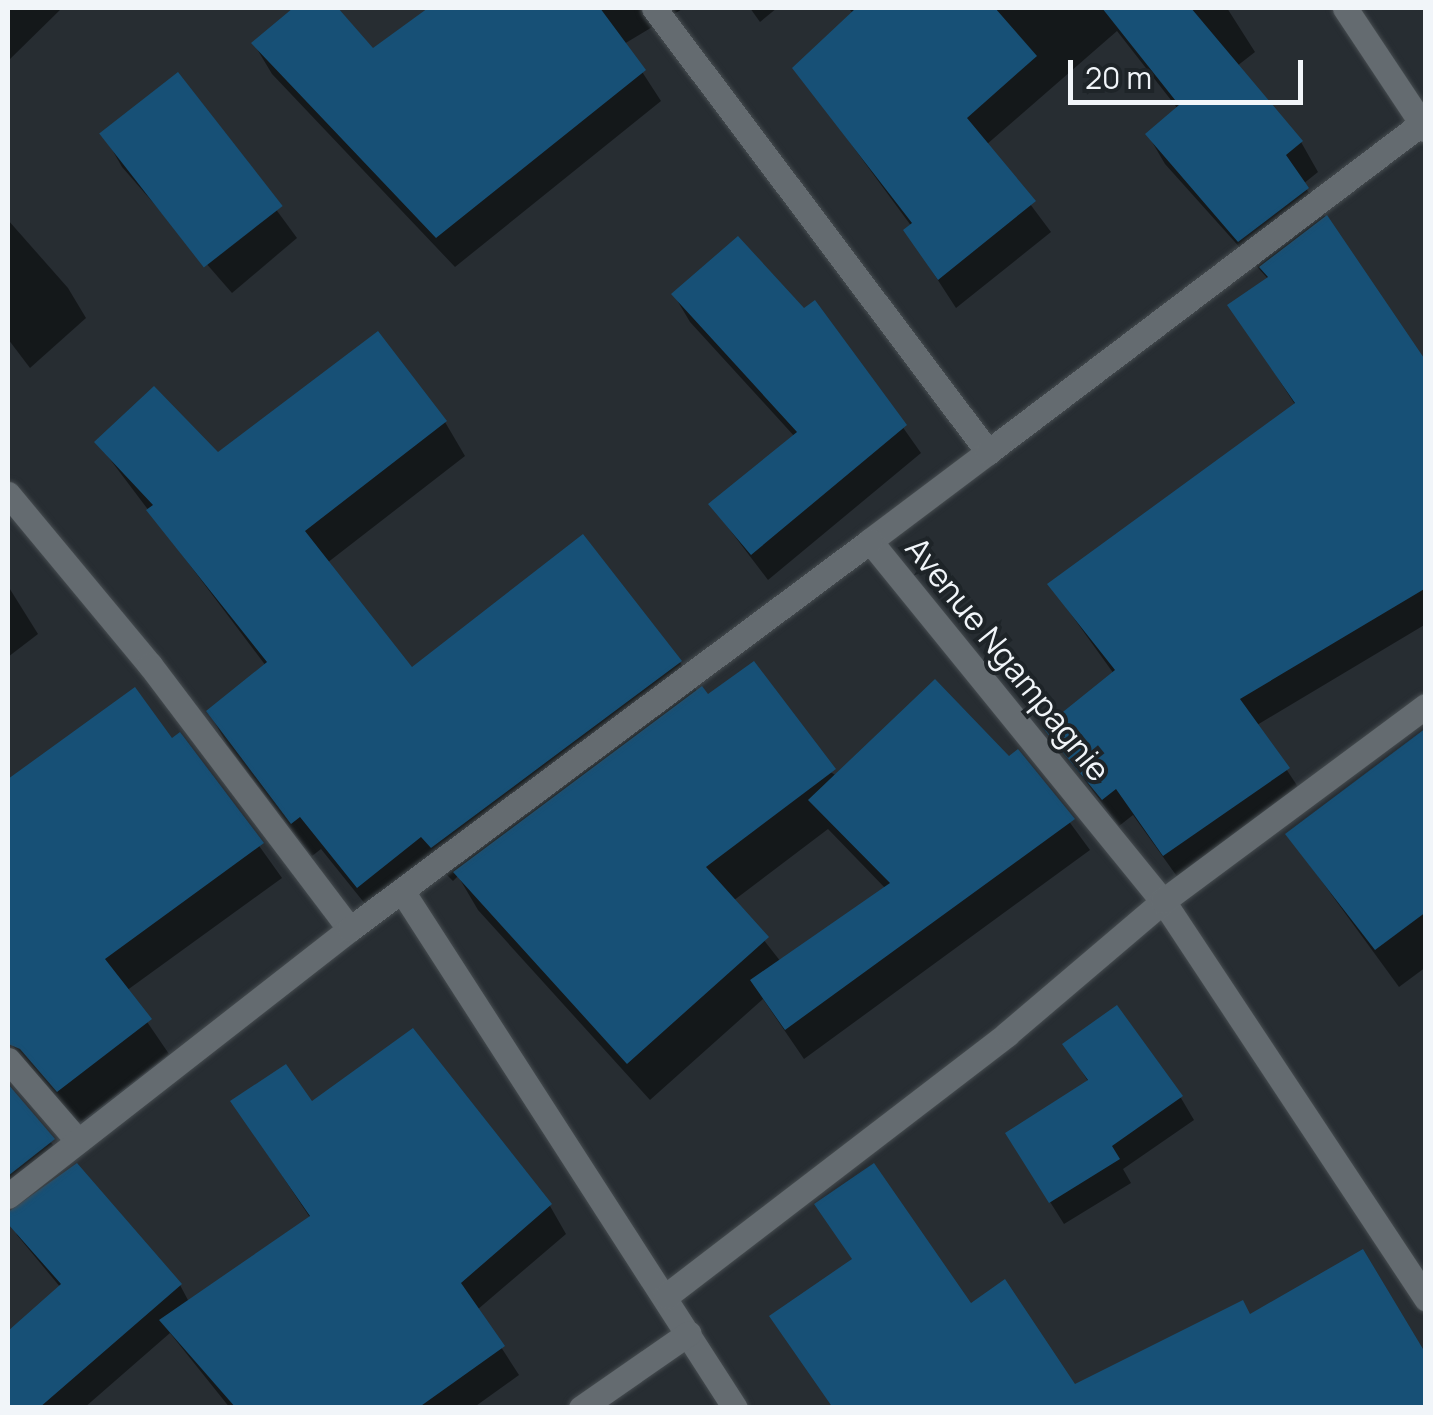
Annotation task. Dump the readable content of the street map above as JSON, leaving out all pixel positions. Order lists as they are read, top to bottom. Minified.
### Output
{"streets":{"street":["Avenue Ngampagnie"]},"scale_bar":"20 m"}
